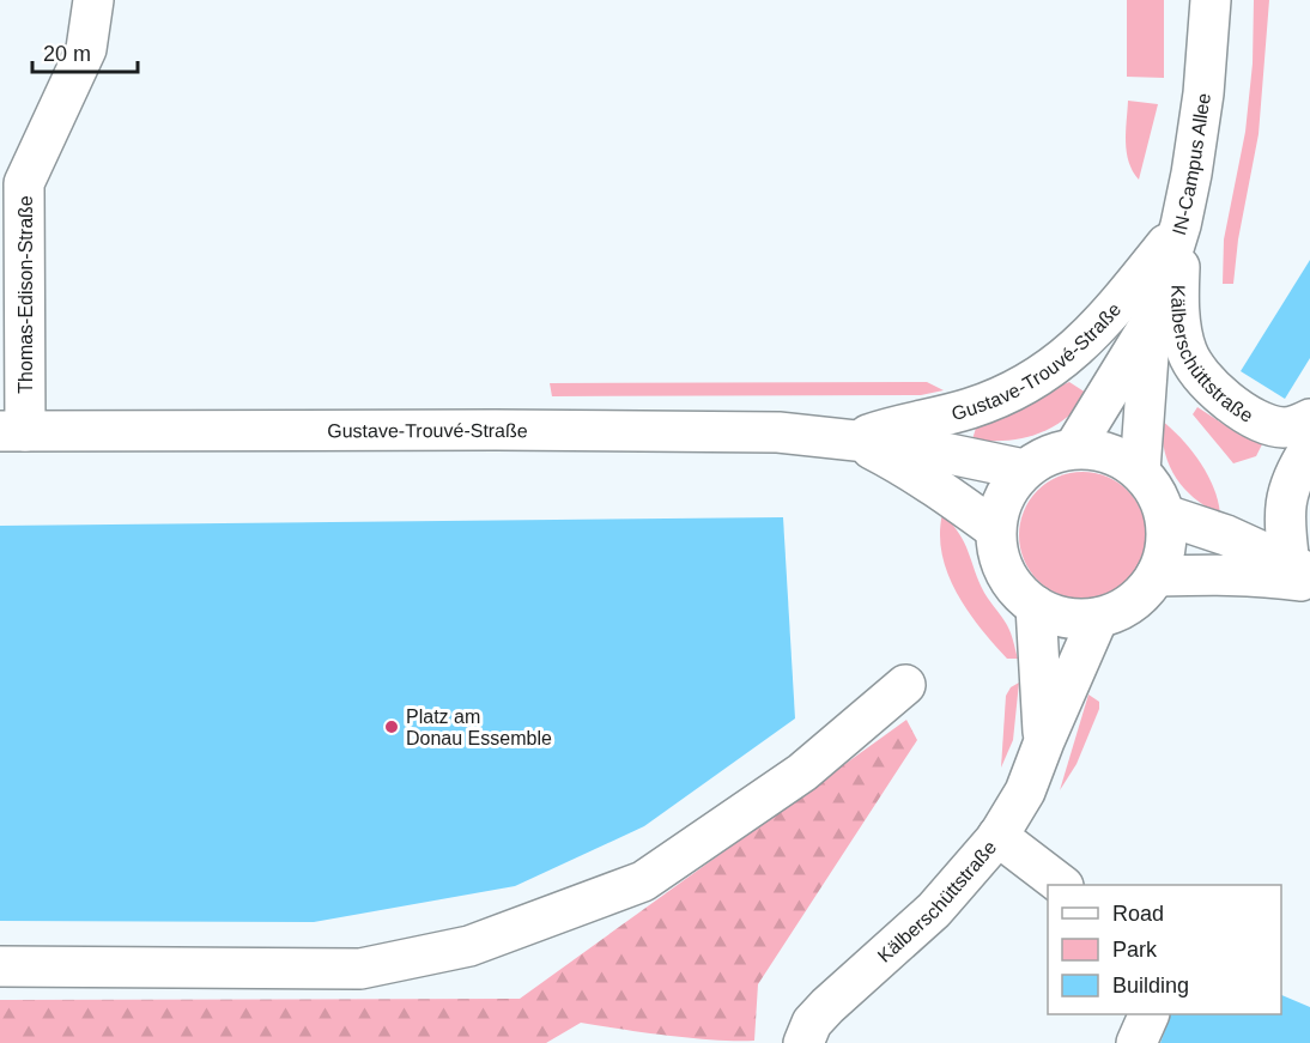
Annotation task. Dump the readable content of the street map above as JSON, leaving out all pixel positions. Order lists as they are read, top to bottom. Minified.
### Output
{"streets":{"street":["IN-Campus Allee","Thomas-Edison-Straße","Kälberschüttstraße","Gustave-Trouvé-Straße"]},"crossings":[["IN-Campus Allee","Kälberschüttstraße"],["IN-Campus Allee","Gustave-Trouvé-Straße"],["Thomas-Edison-Straße","Gustave-Trouvé-Straße"],["Kälberschüttstraße","Gustave-Trouvé-Straße"]],"places":["Platz am Donau Essemble"],"legend":["Road","Park","Building"],"scale_bar":"20 m"}
